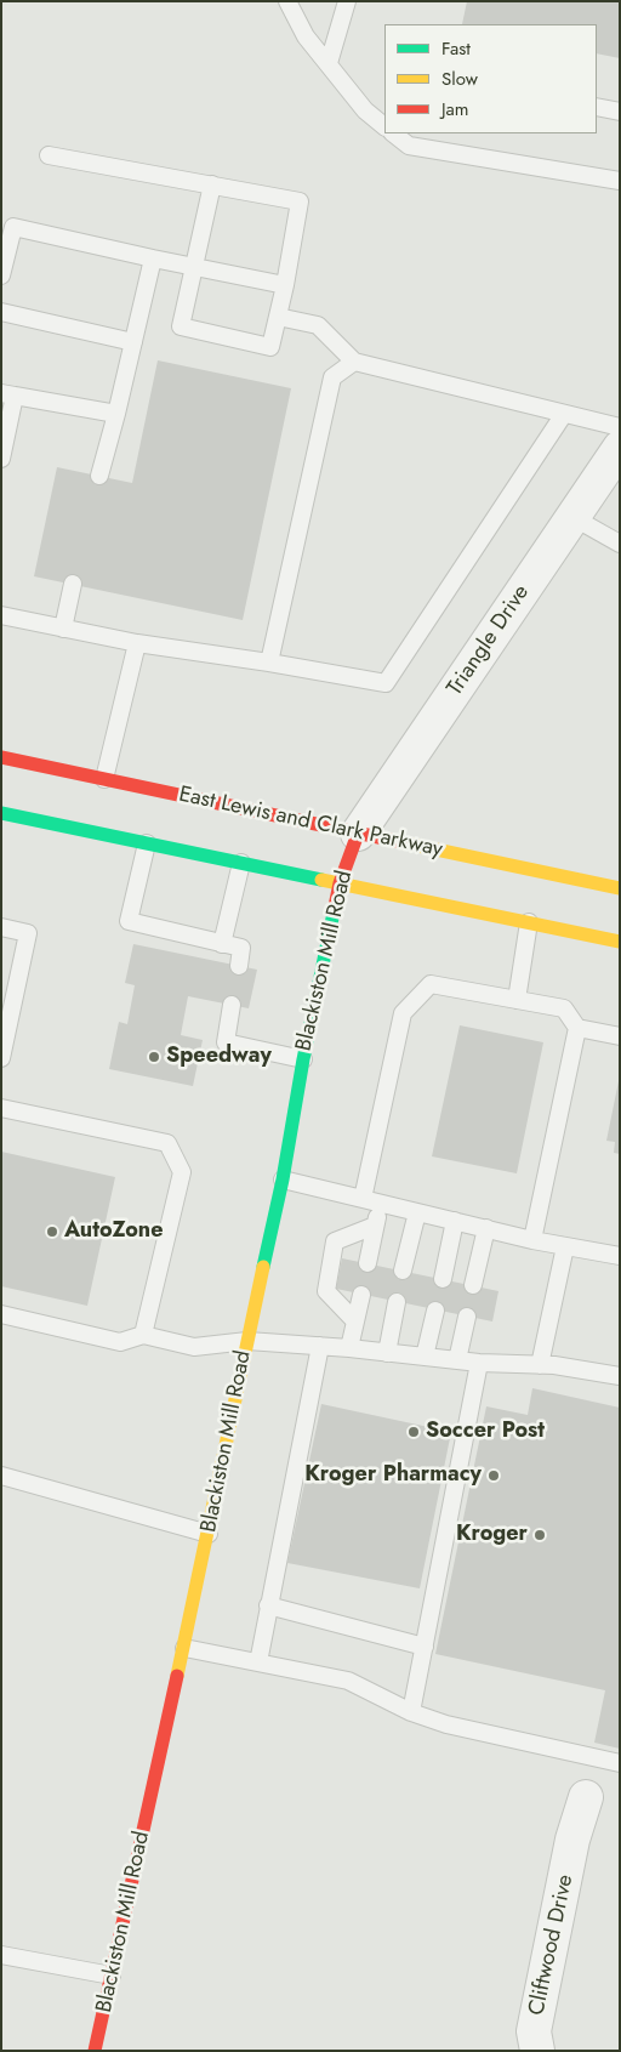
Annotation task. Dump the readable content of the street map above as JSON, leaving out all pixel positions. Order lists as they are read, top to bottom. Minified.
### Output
{"streets":{"main road":["East Lewis and Clark Parkway","Blackiston Mill Road"],"street":["Triangle Drive","Cliftwood Drive"]},"crossings":[["Triangle Drive","East Lewis and Clark Parkway"],["Triangle Drive","Blackiston Mill Road"],["East Lewis and Clark Parkway","Blackiston Mill Road"]],"places":["Speedway","AutoZone","Soccer Post","Kroger Pharmacy","Kroger"],"legend":["Fast","Slow","Jam"]}
